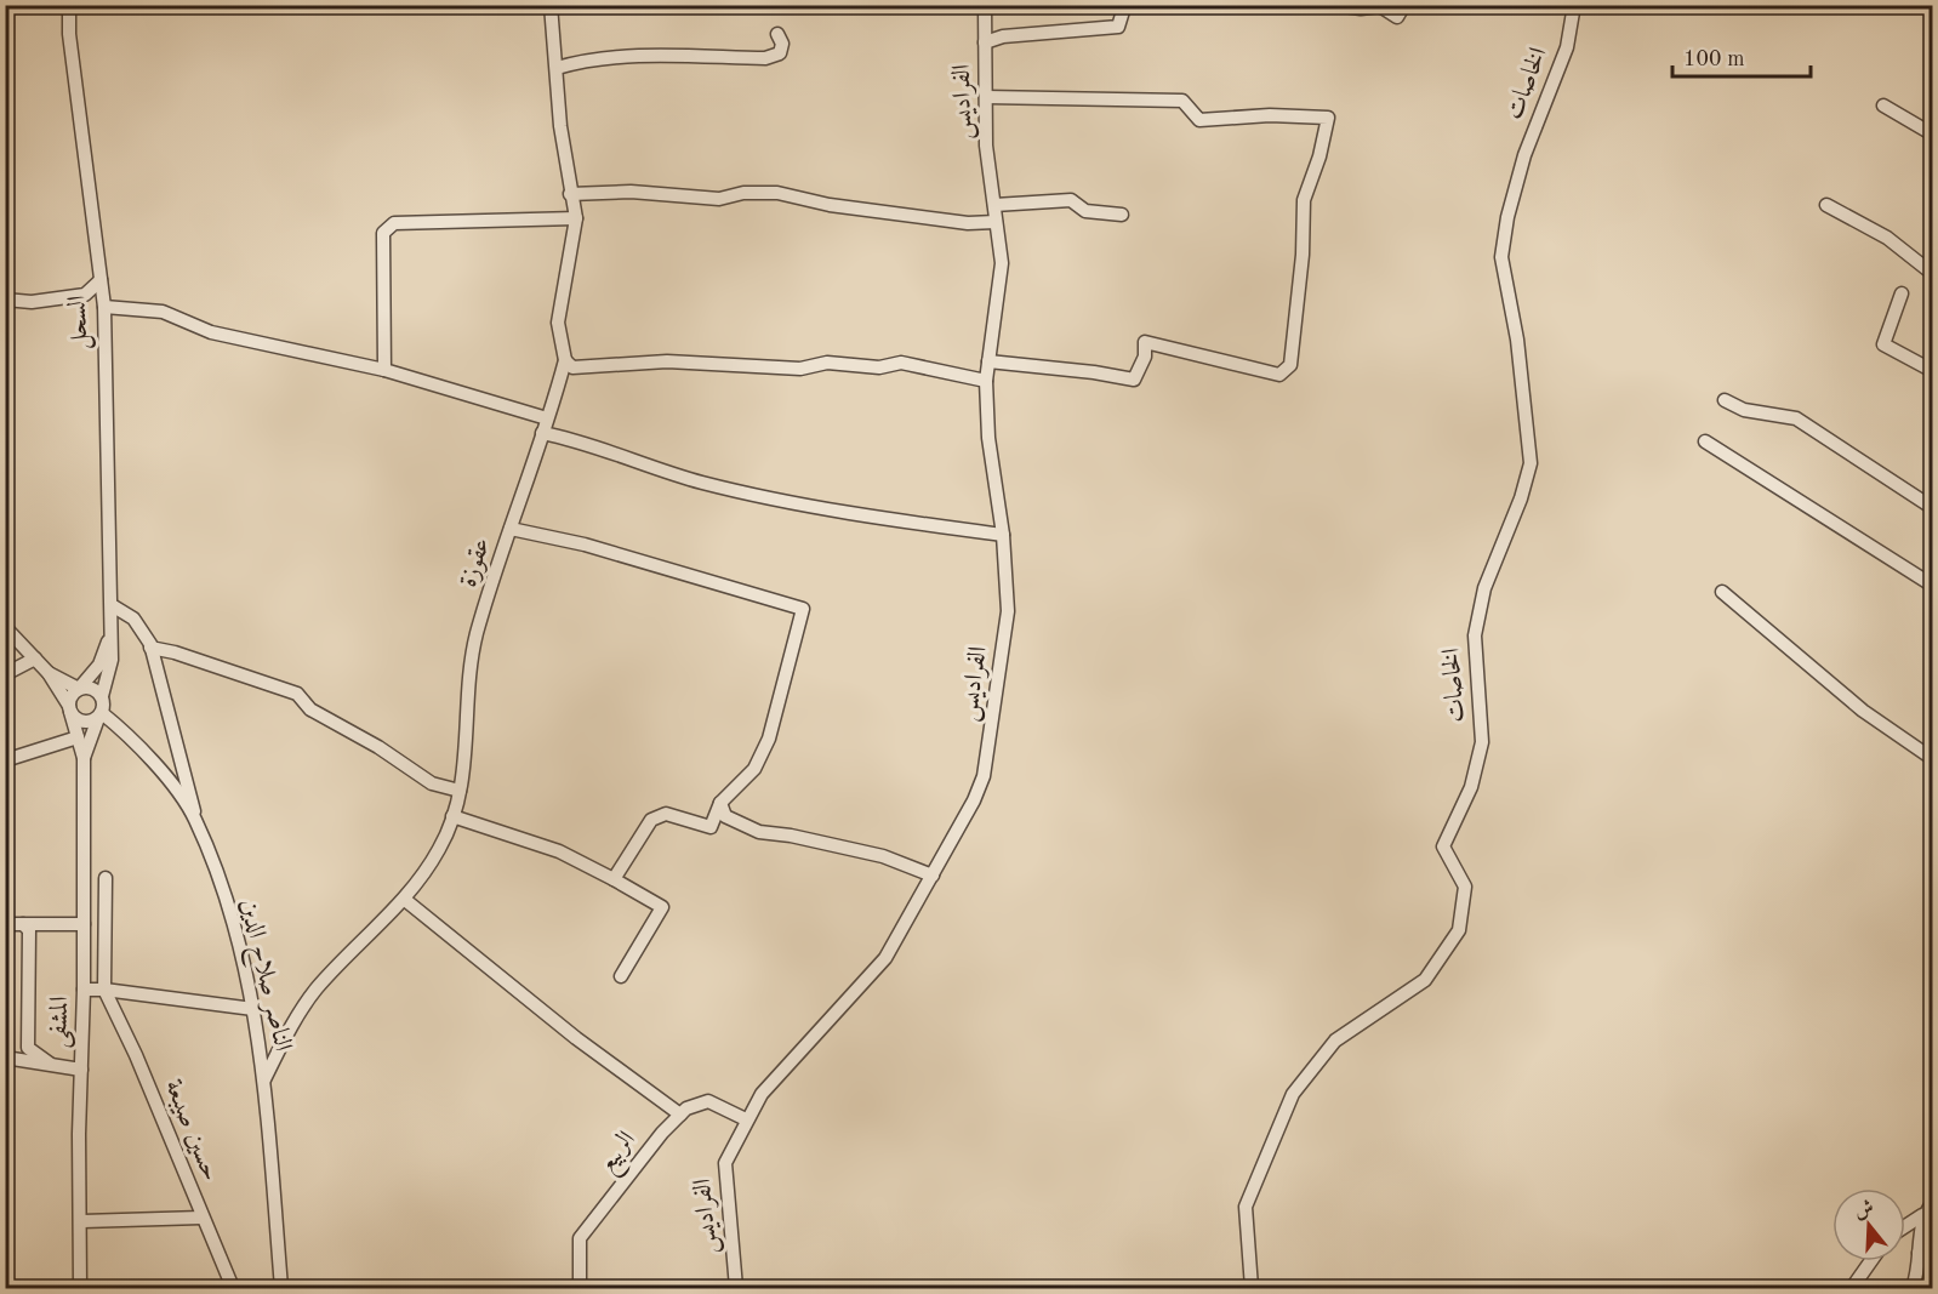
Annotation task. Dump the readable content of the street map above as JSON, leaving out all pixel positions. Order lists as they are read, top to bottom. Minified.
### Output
{"streets":{"street":["الخاصات","الفراديس","السحل","عقوزة","الناصر صلاح الدين","المشفى","حسين صيبعة","الربيع"]},"crossings":[["الفراديس","الربيع"],["السحل","الناصر صلاح الدين"],["عقوزة","الناصر صلاح الدين"]],"scale_bar":"100 m","north":"top"}
